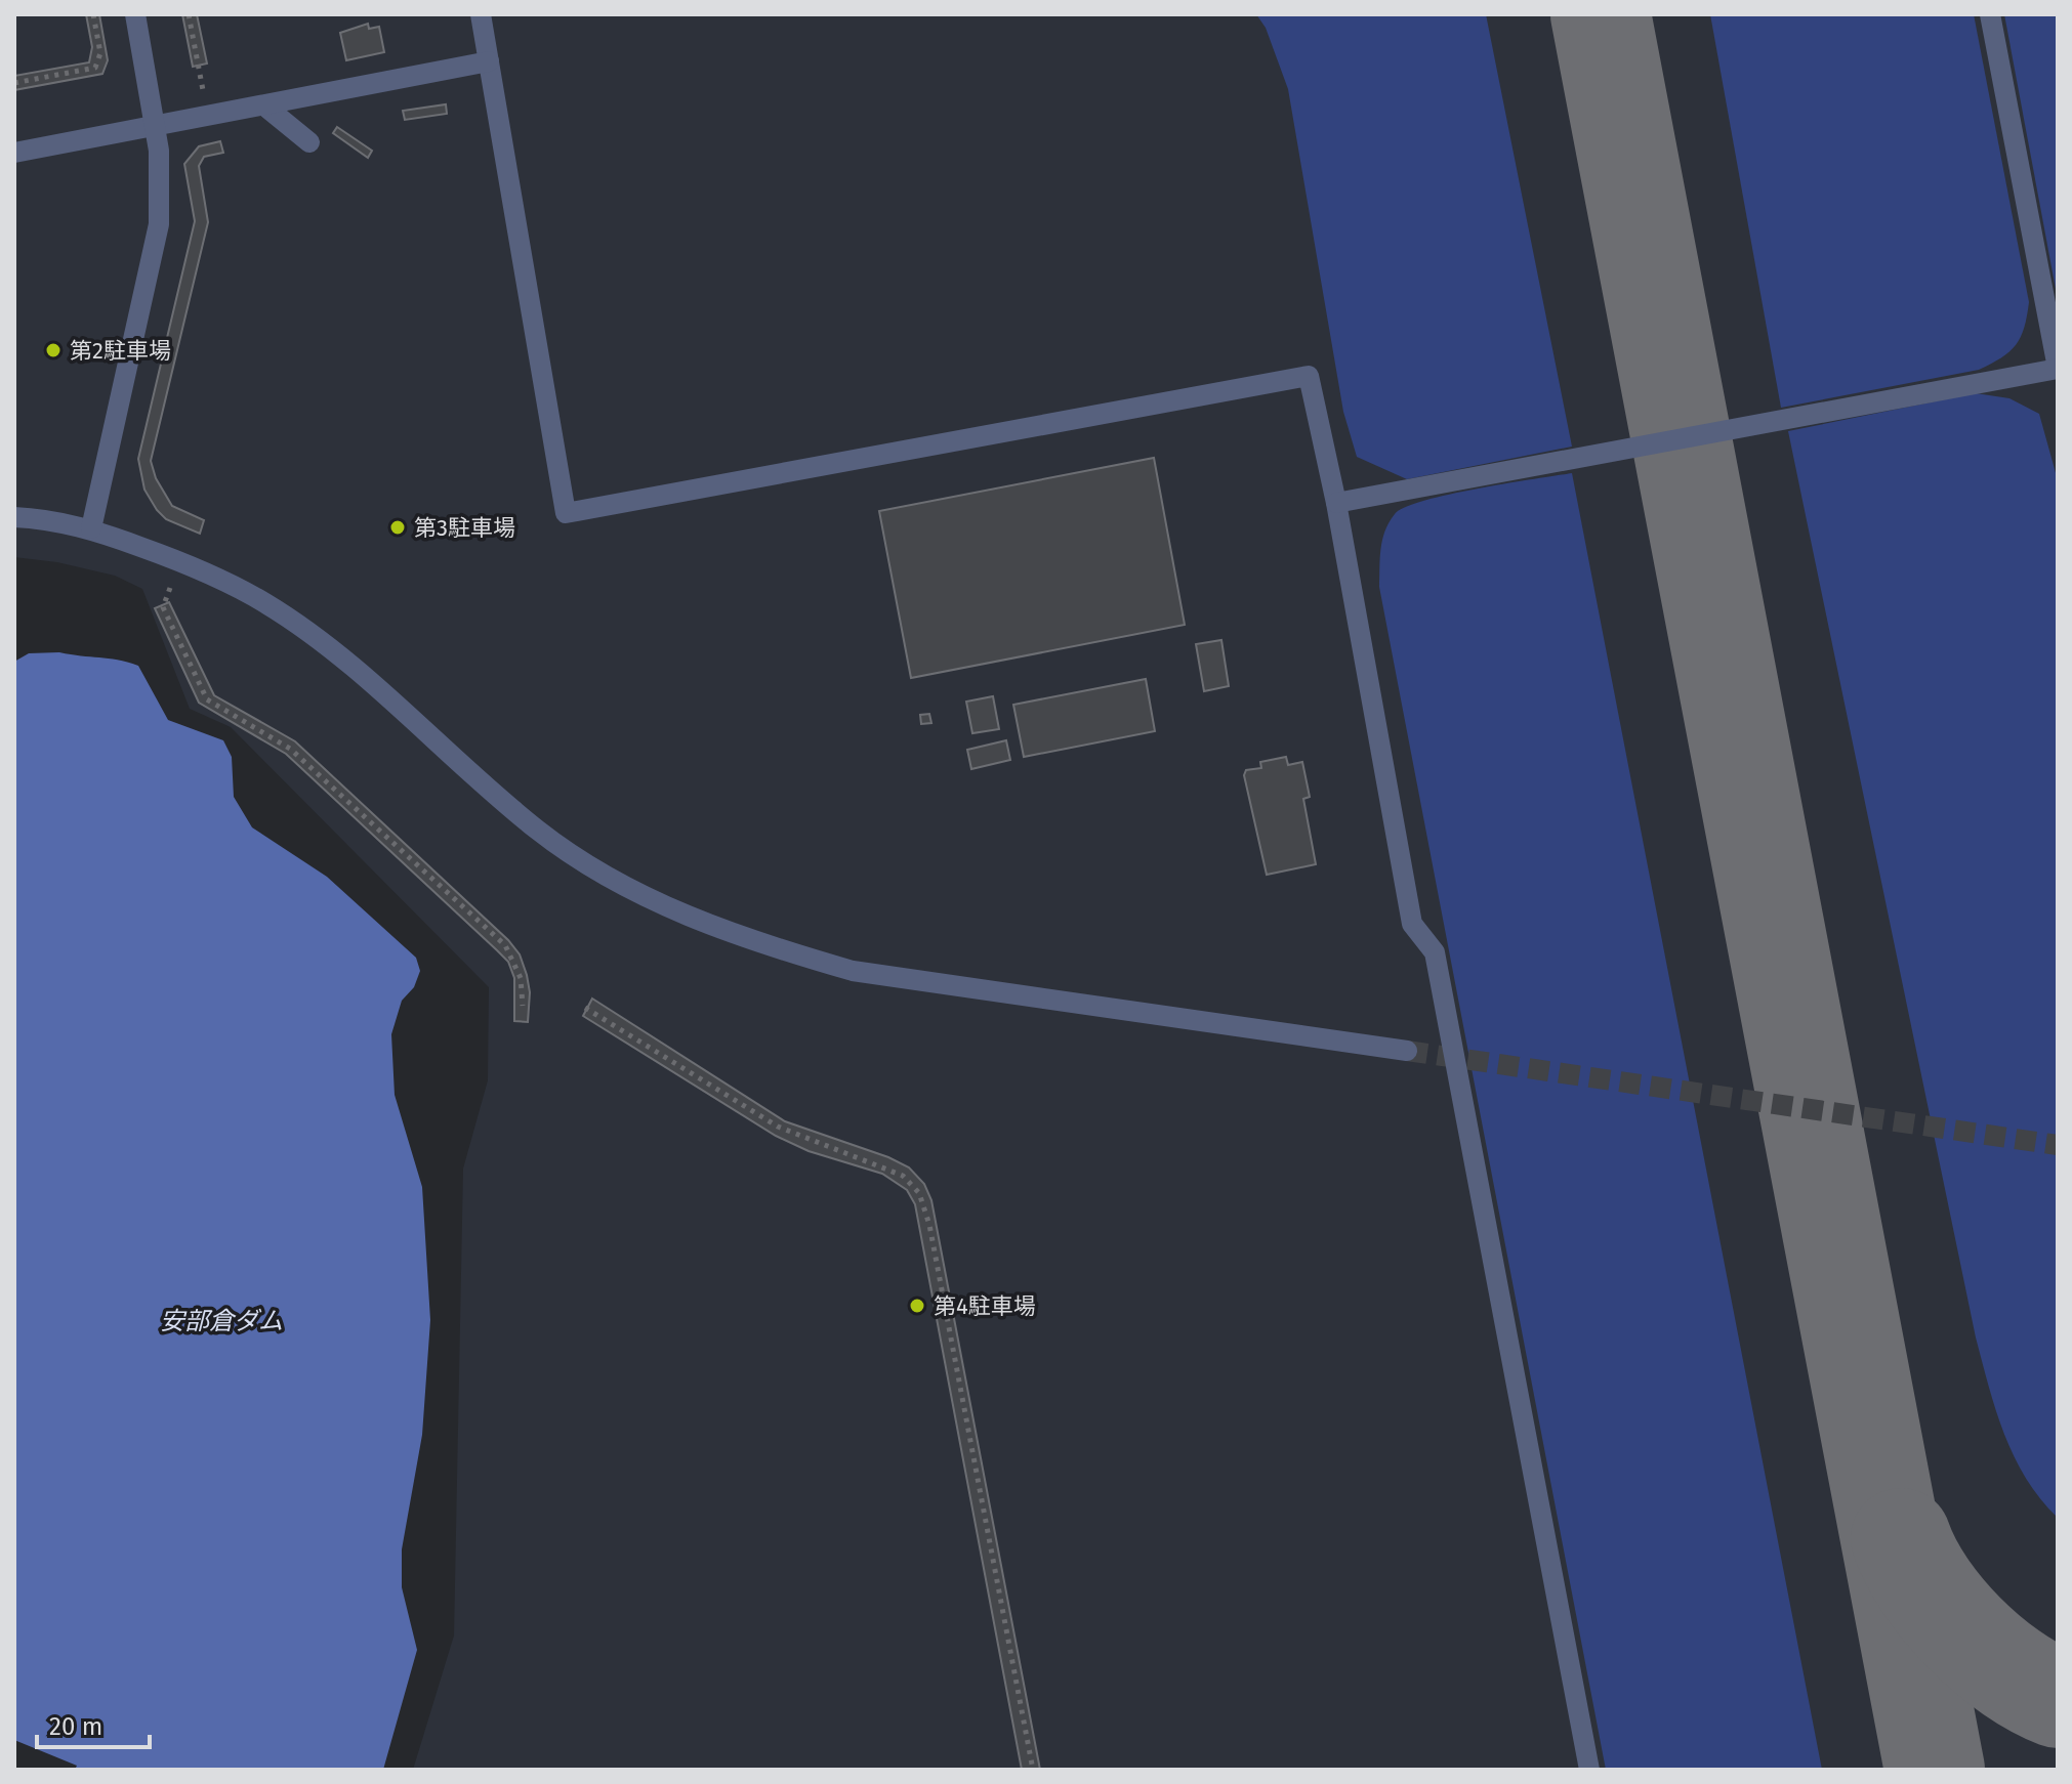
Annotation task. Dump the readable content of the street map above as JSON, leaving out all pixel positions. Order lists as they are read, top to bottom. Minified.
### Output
{"water":["安部倉ダム"],"places":["第2駐車場","第3駐車場","第4駐車場"],"scale_bar":"20 m"}
